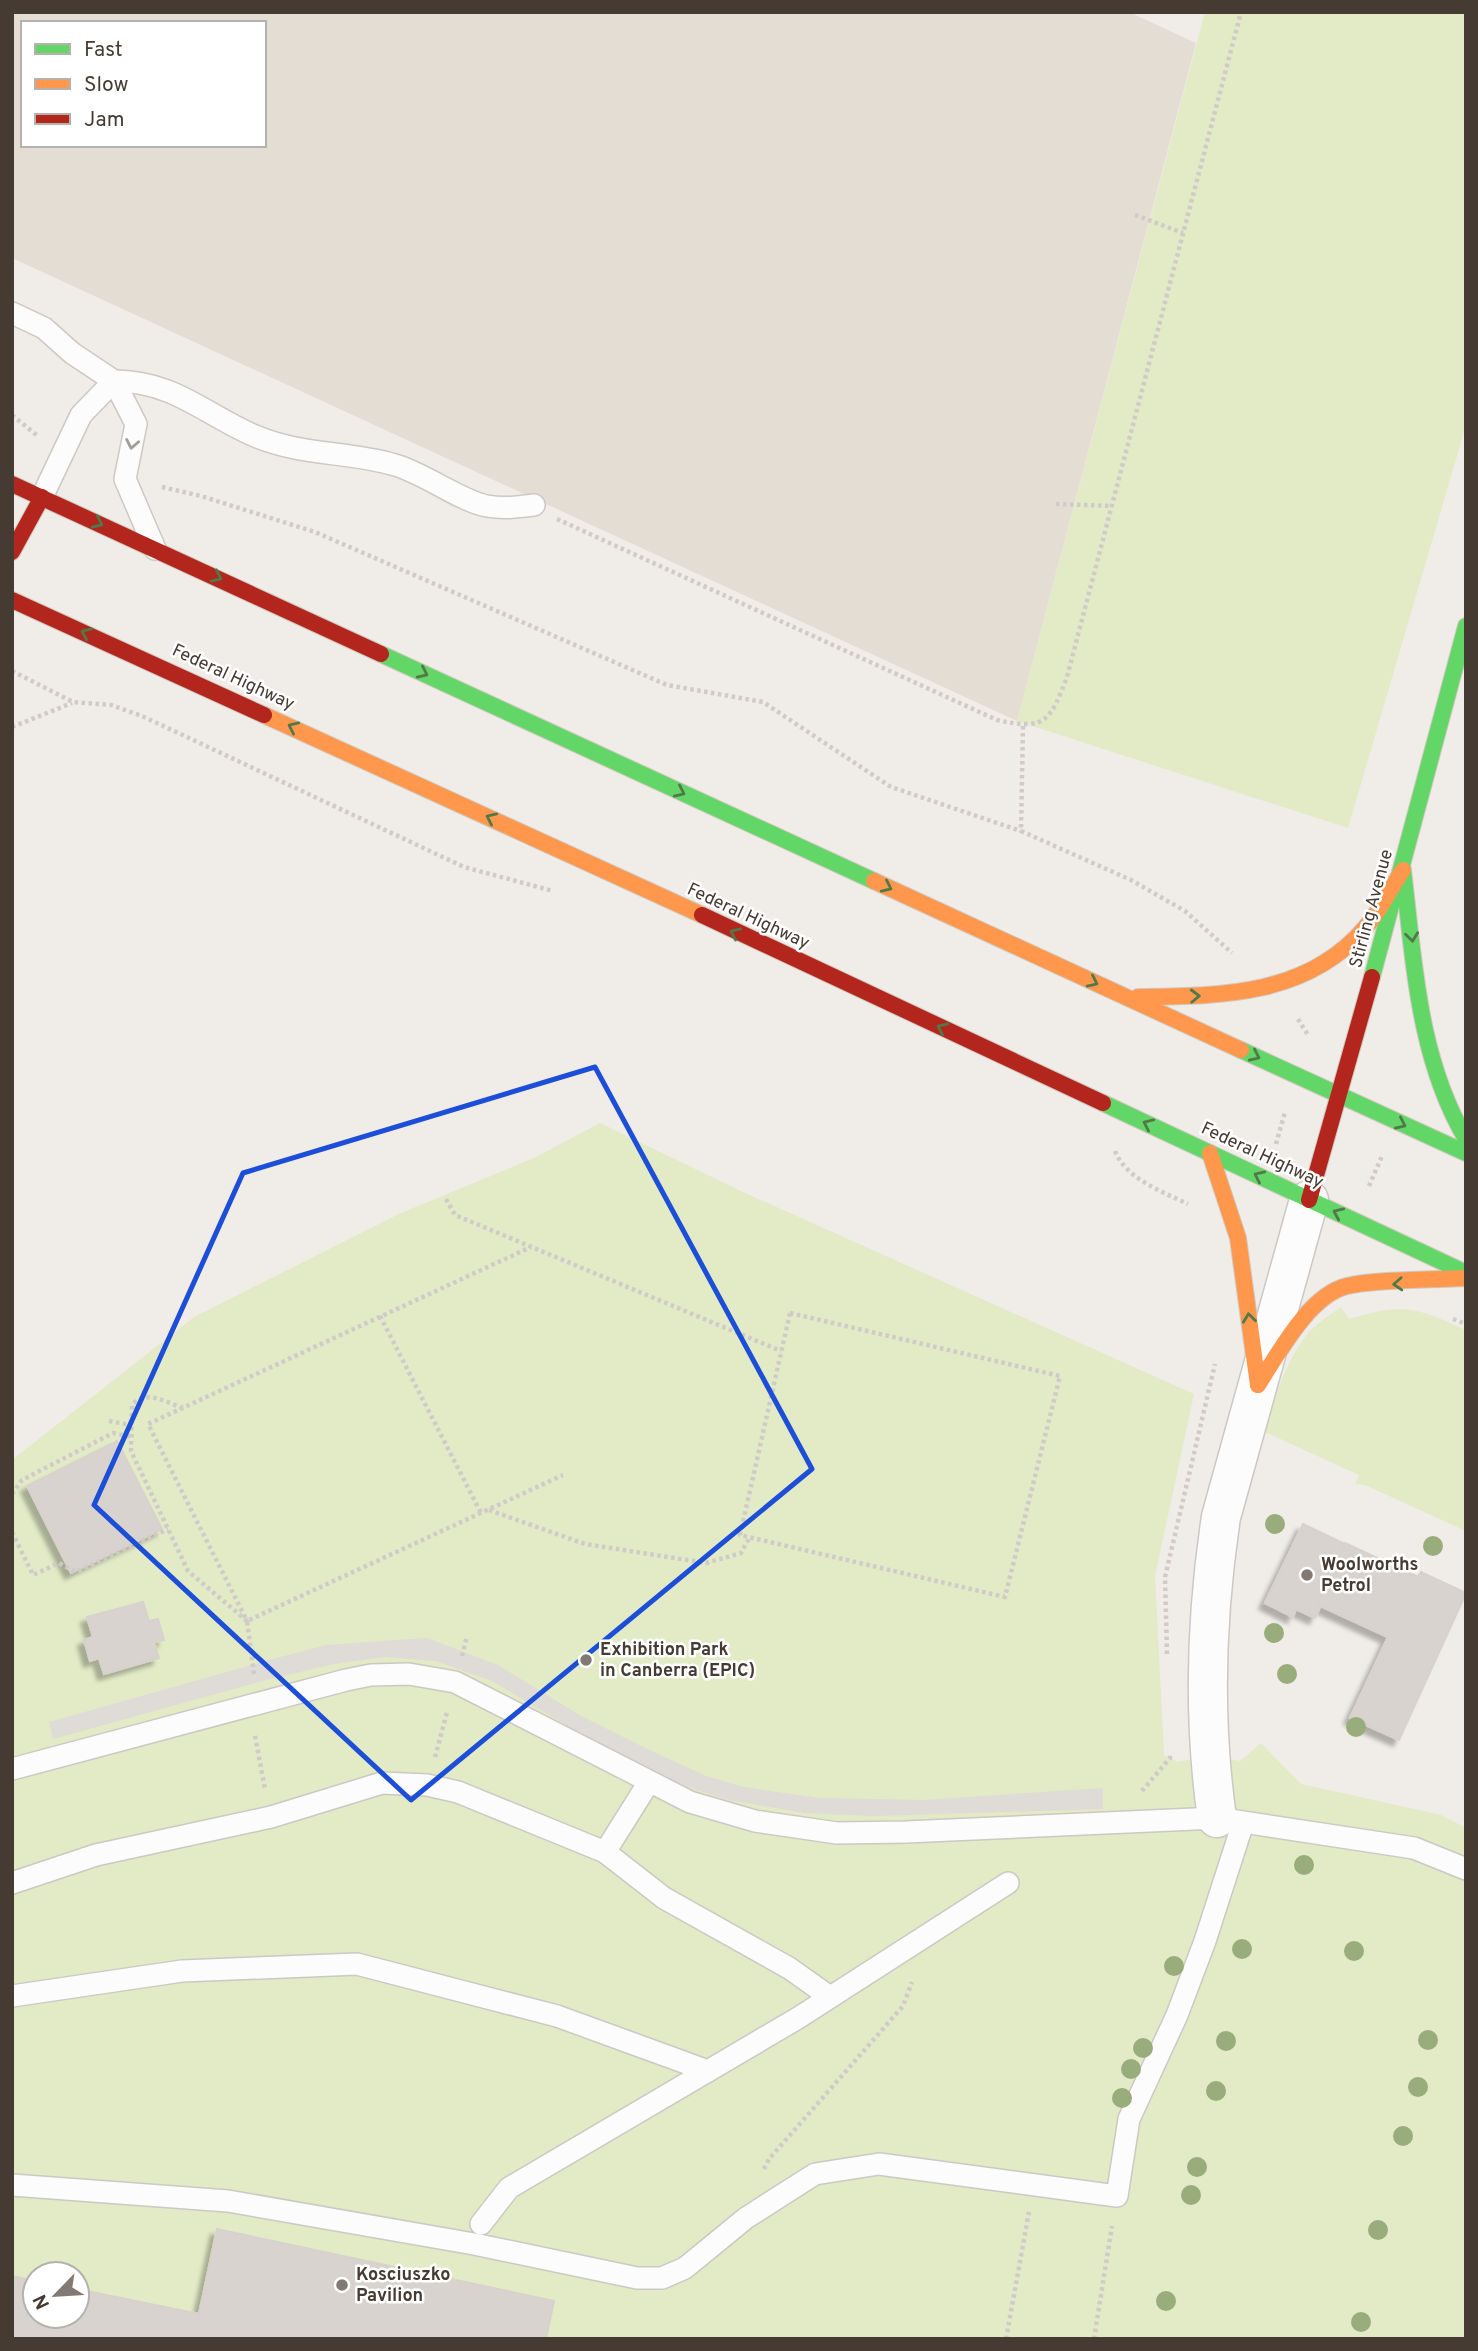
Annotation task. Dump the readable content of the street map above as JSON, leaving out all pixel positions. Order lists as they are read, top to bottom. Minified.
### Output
{"streets":{"main road":["Federal Highway","Stirling Avenue"]},"crossings":[["Federal Highway","Stirling Avenue"]],"places":["Woolworths Petrol","Exhibition Park in Canberra (EPIC)","Kosciuszko Pavilion"],"legend":["Fast","Slow","Jam"],"north":"bottom left"}
